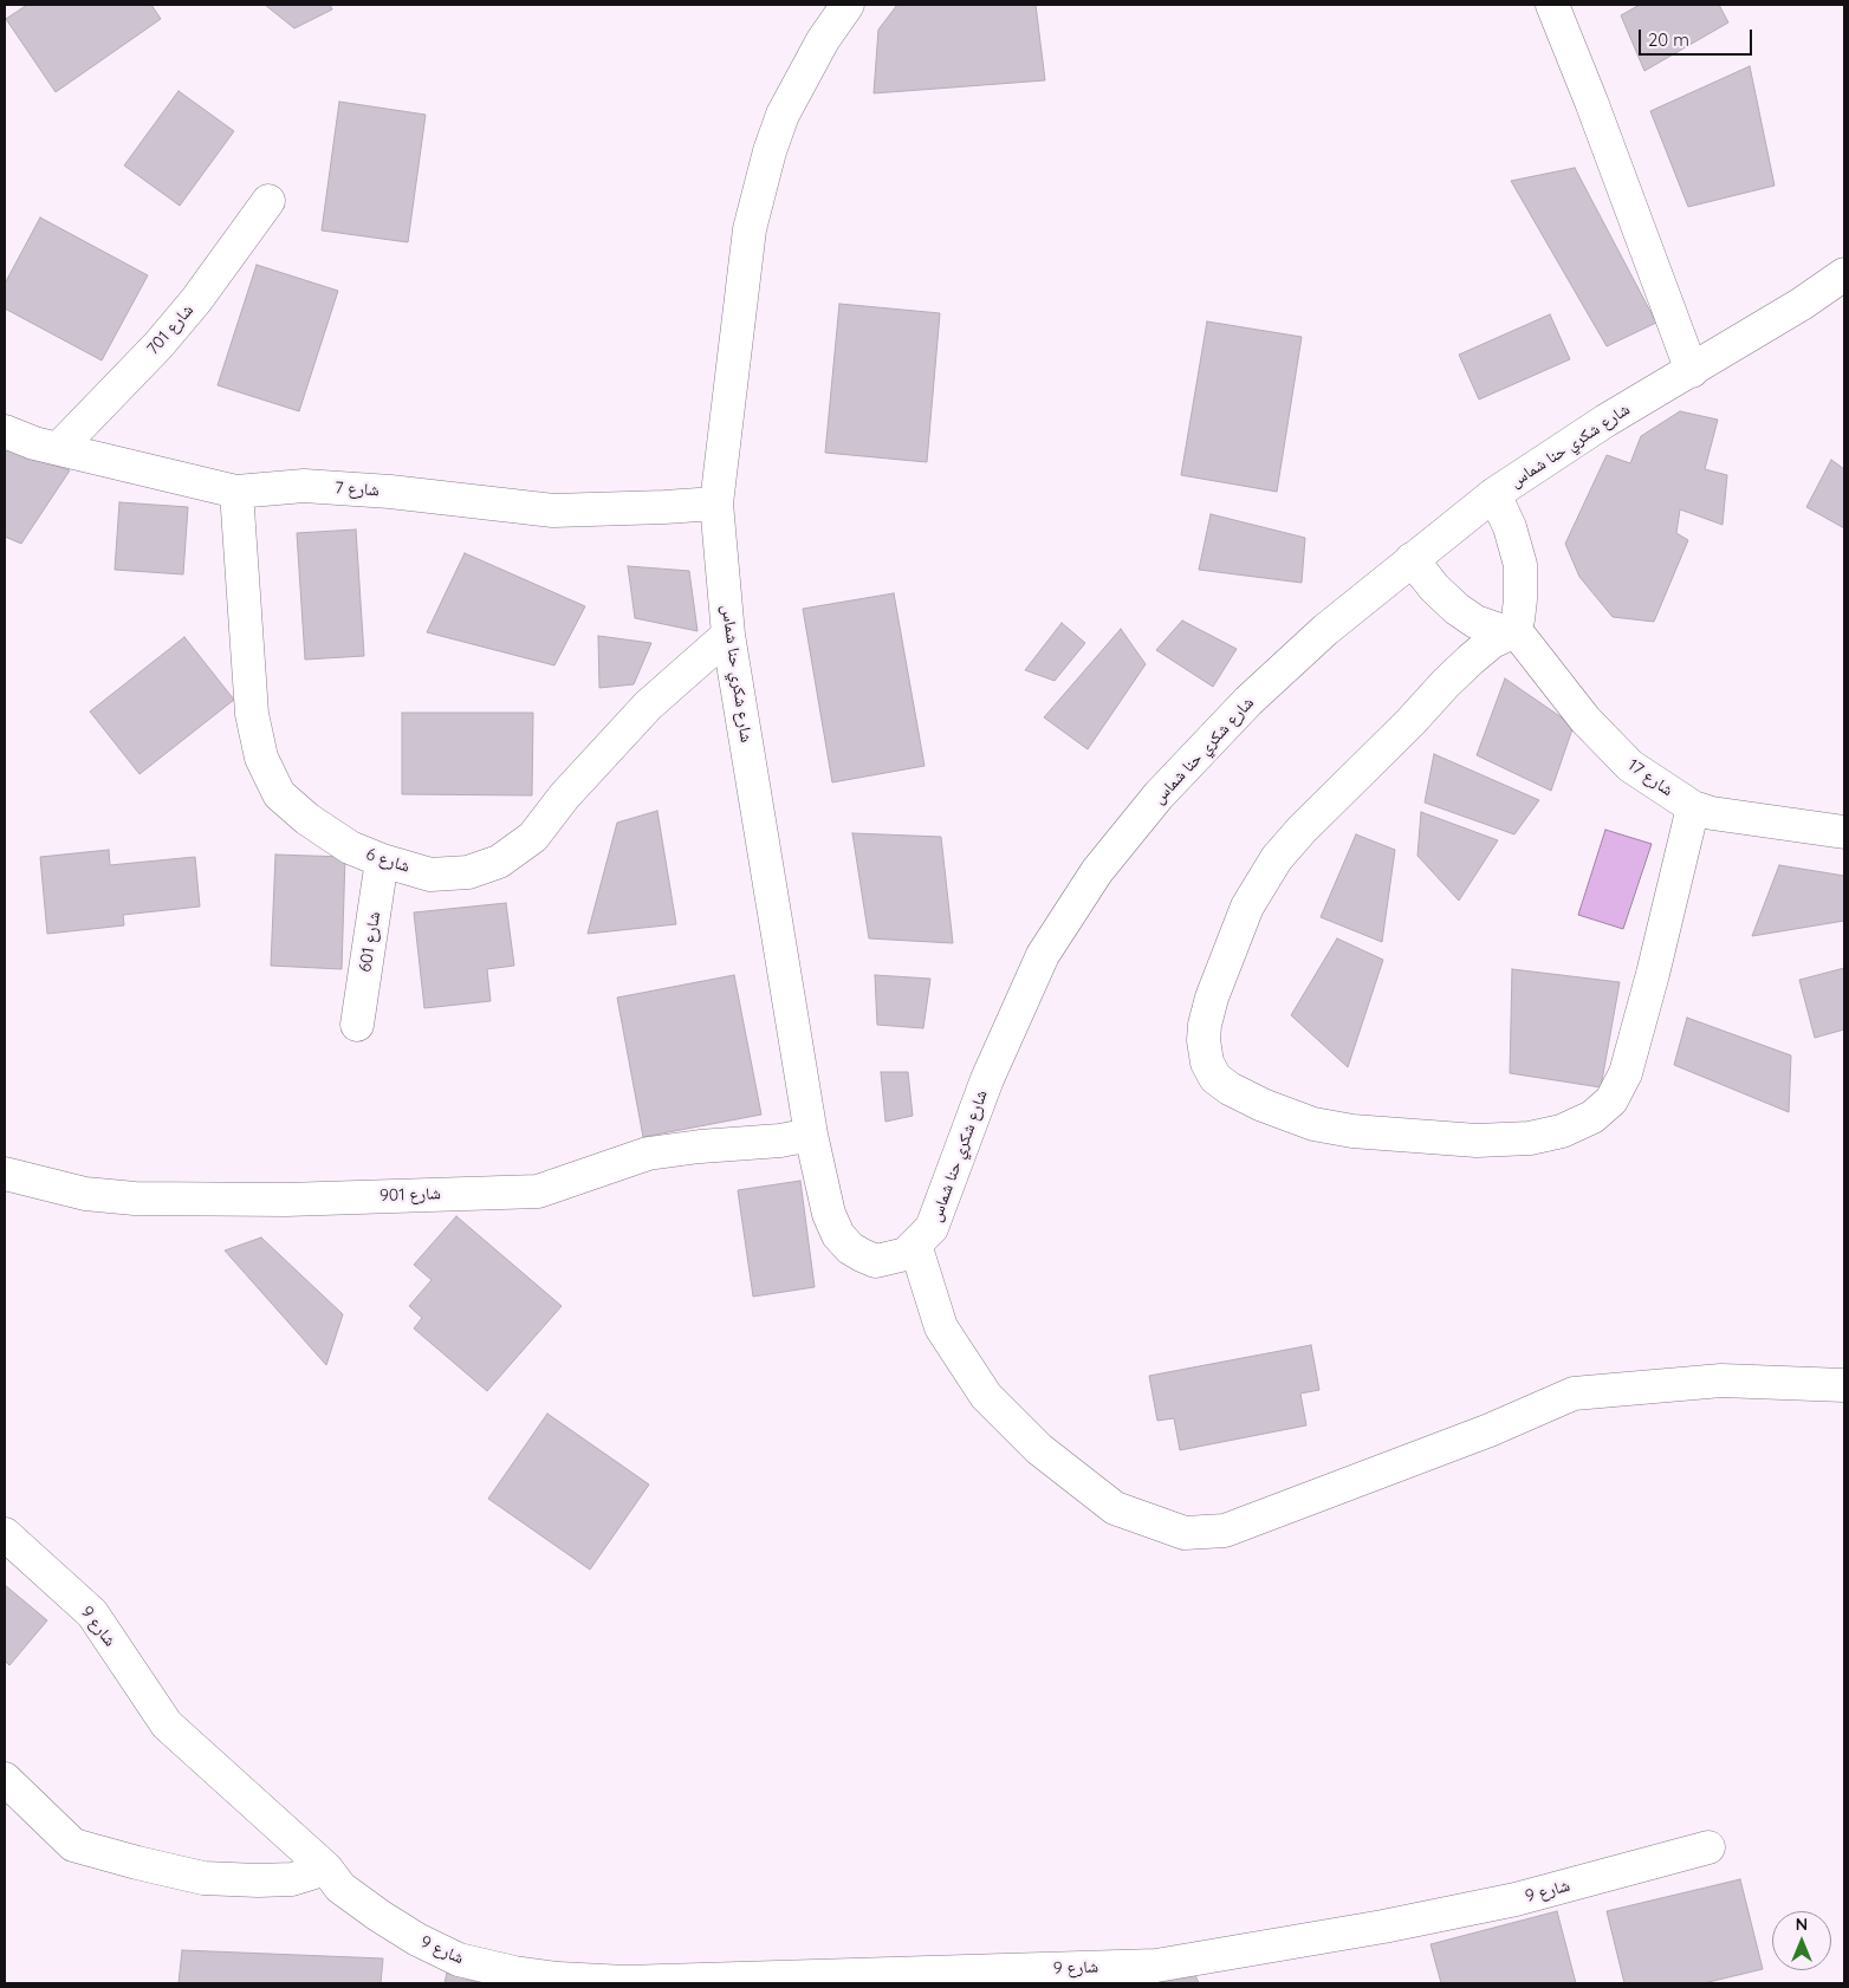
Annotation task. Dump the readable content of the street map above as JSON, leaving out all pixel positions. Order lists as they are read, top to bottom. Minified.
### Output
{"streets":{"street":["شارع 701","شارع شكري حنا شماس","شارع 7","شارع 17","شارع 6","شارع 601","شارع 901","شارع 9"]},"crossings":[["شارع 701","شارع 7"],["شارع شكري حنا شماس","شارع 7"],["شارع شكري حنا شماس","شارع 6"],["شارع شكري حنا شماس","شارع 901"],["شارع 7","شارع 6"],["شارع 6","شارع 601"]],"scale_bar":"20 m","north":"top"}
